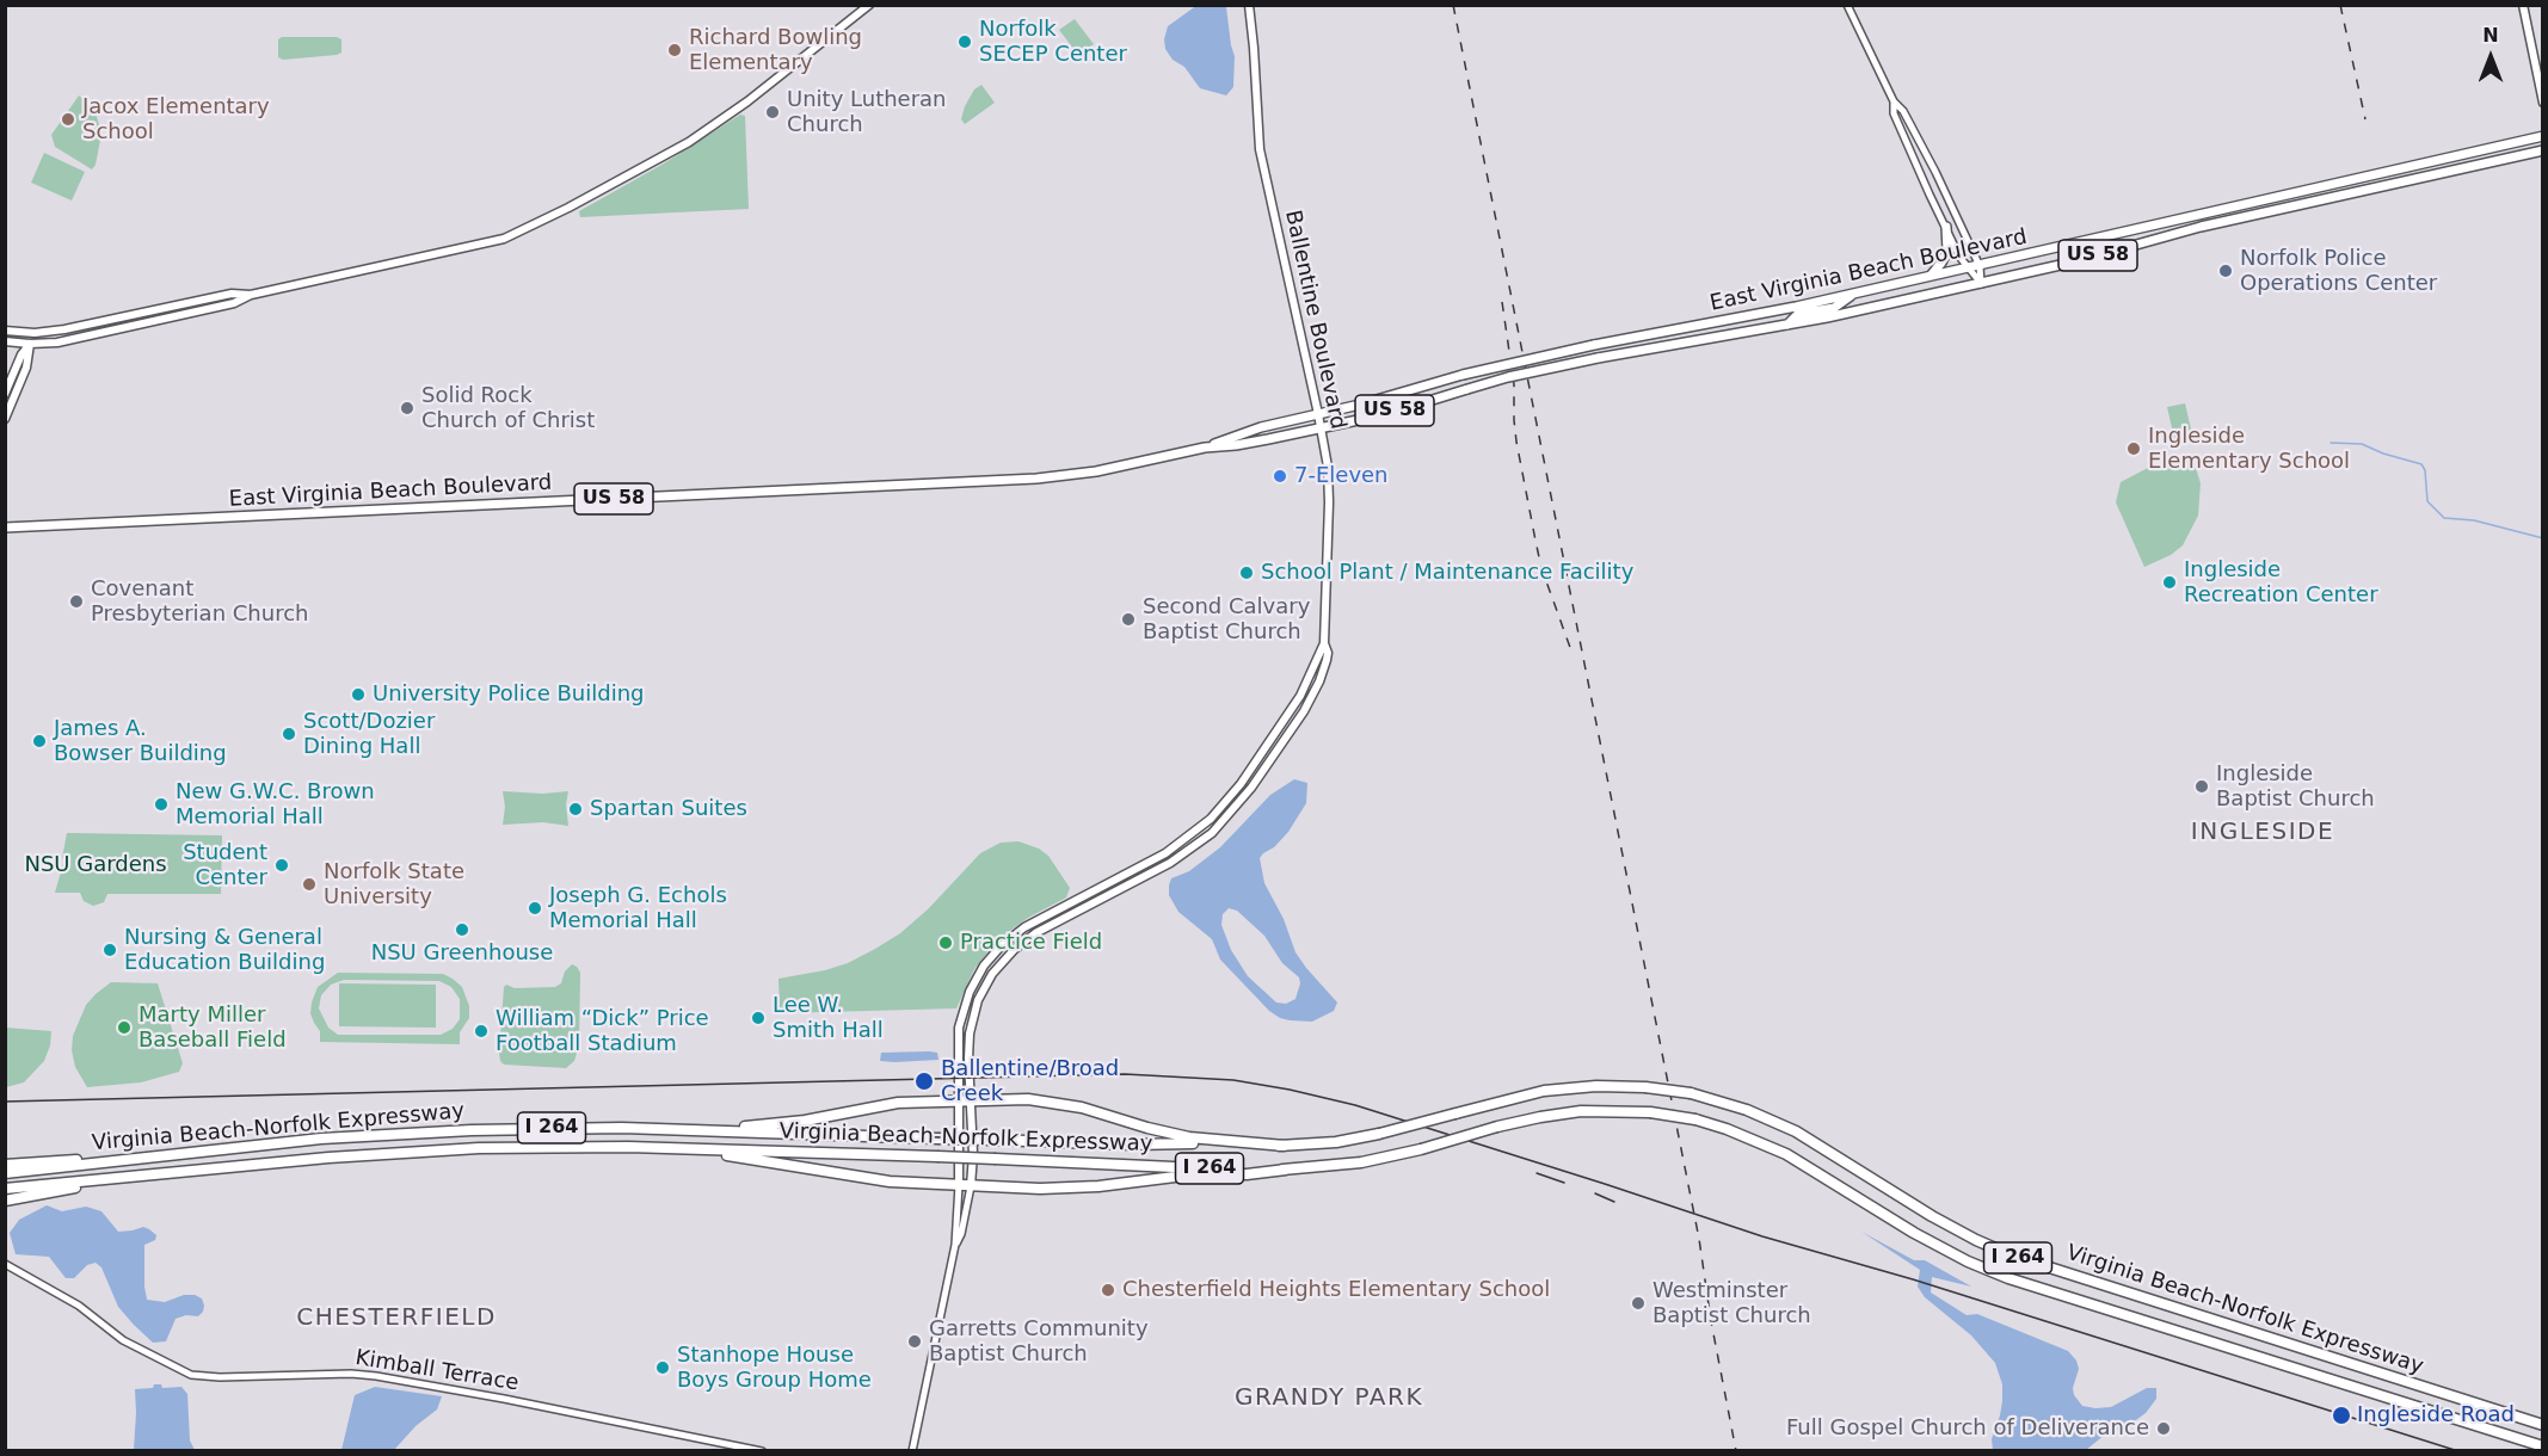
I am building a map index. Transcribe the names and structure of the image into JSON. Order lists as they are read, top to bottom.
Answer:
{
  "streets": {
    "highway": ["Virginia Beach-Norfolk Expressway", "I 264"],
    "main road": ["US 58", "East Virginia Beach Boulevard", "Ballentine Boulevard"],
    "street": ["Kimball Terrace"]
  },
  "crossings": [
    ["East Virginia Beach Boulevard", "Ballentine Boulevard"]
  ],
  "districts": ["INGLESIDE", "CHESTERFIELD", "GRANDY PARK"],
  "parks": ["NSU Gardens"],
  "places": [
    "Norfolk SECEP Center",
    "Richard Bowling Elementary",
    "Unity Lutheran Church",
    "Jacox Elementary School",
    "Norfolk Police Operations Center",
    "Solid Rock Church of Christ",
    "Ingleside Elementary School",
    "7-Eleven",
    "School Plant / Maintenance Facility",
    "Ingleside Recreation Center",
    "Covenant Presbyterian Church",
    "Second Calvary Baptist Church",
    "University Police Building",
    "Scott/Dozier Dining Hall",
    "James A. Bowser Building",
    "Ingleside Baptist Church",
    "New G.W.C. Brown Memorial Hall",
    "Spartan Suites",
    "Student Center",
    "Norfolk State University",
    "Joseph G. Echols Memorial Hall",
    "NSU Greenhouse",
    "Practice Field",
    "Nursing & General Education Building",
    "Lee W. Smith Hall",
    "Marty Miller Baseball Field",
    "William “Dick” Price Football Stadium",
    "Ballentine/Broad Creek",
    "Chesterfield Heights Elementary School",
    "Westminster Baptist Church",
    "Garretts Community Baptist Church",
    "Stanhope House Boys Group Home",
    "Ingleside Road",
    "Full Gospel Church of Deliverance"
  ],
  "north": "top"
}
